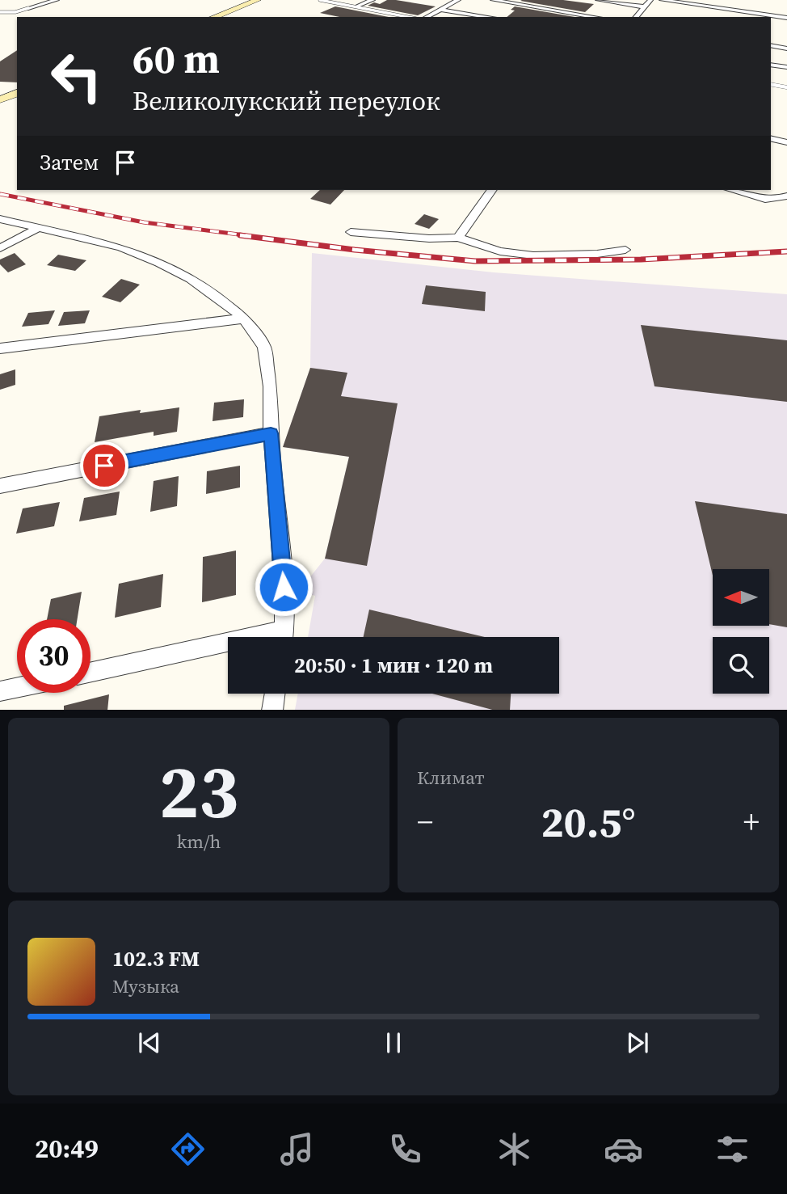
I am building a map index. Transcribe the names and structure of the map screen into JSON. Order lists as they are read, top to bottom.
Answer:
{
  "north": "left",
  "page": {
    "turn": ["60 m", "Великолукский переулок"],
    "then": "Затем",
    "limit": "30",
    "trip": "20:50 · 1 мин · 120 m",
    "tile": [
      ["23", "km/h"],
      "Климат"
    ],
    "heat": ["−", "20.5°", "+"],
    "song": ["102.3 FM", "Музыка"],
    "tabs": "20:49"
  }
}
